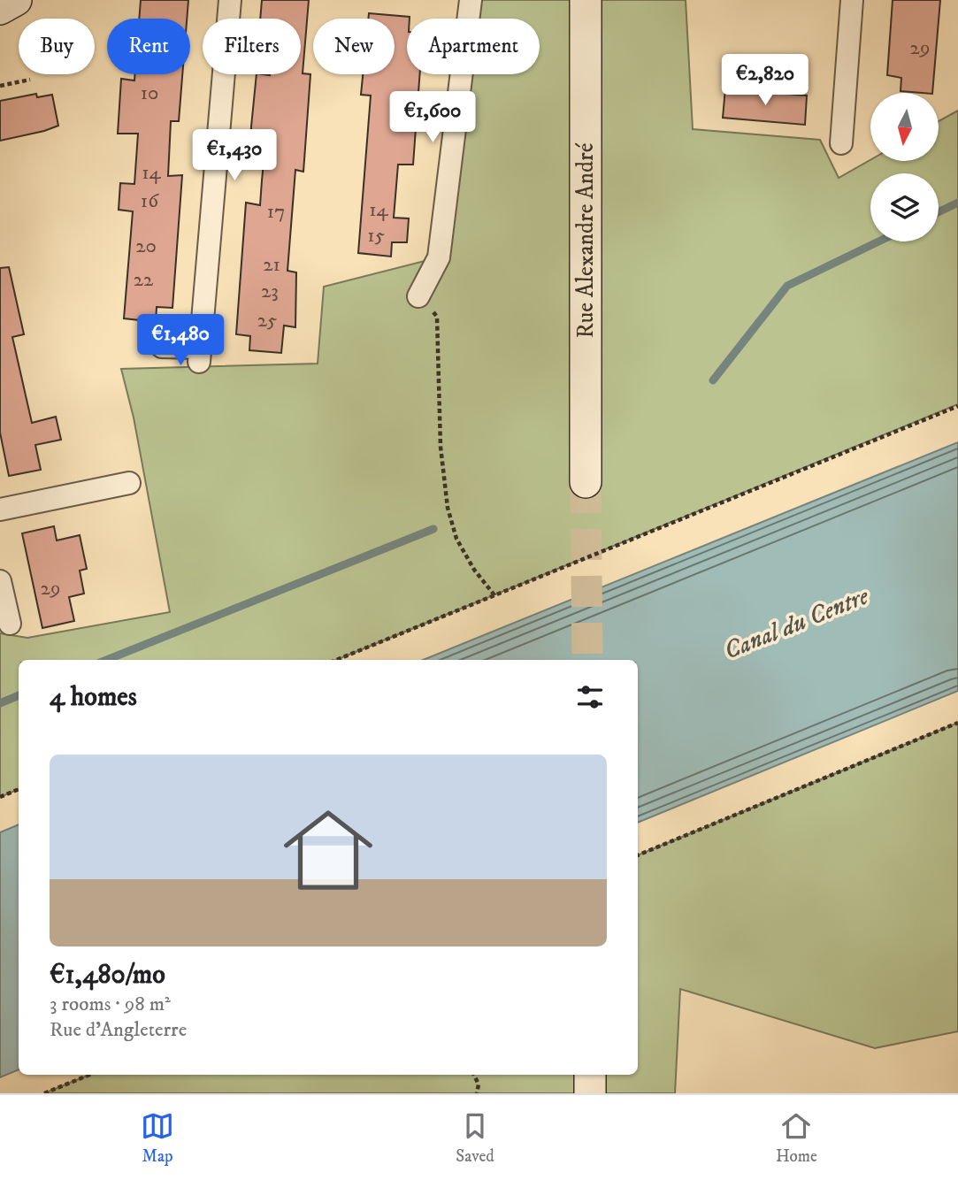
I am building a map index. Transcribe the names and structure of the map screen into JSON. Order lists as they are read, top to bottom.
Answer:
{
  "streets": {
    "street": ["Rue Alexandre André"]
  },
  "water": ["Canal du Centre"],
  "house_numbers": [
    "29",
    "10",
    "14",
    "16",
    "14",
    "17",
    "15",
    "20",
    "21",
    "22",
    "23",
    "25",
    "29"
  ],
  "north": "bottom",
  "page": {
    "chip": [
      "Buy",
      "Rent",
      "Filters",
      "New",
      "Apartment"
    ],
    "price": [
      "€2,820",
      "€1,600",
      "€1,430",
      "€1,480"
    ],
    "heading": "4 homes",
    "list": [
      {
        "name": "€1,480/mo",
        "note": "3 rooms · 98 m² · Rue d'Angleterre"
      }
    ],
    "tabs": ["Map", "Saved", "Home"]
  }
}
